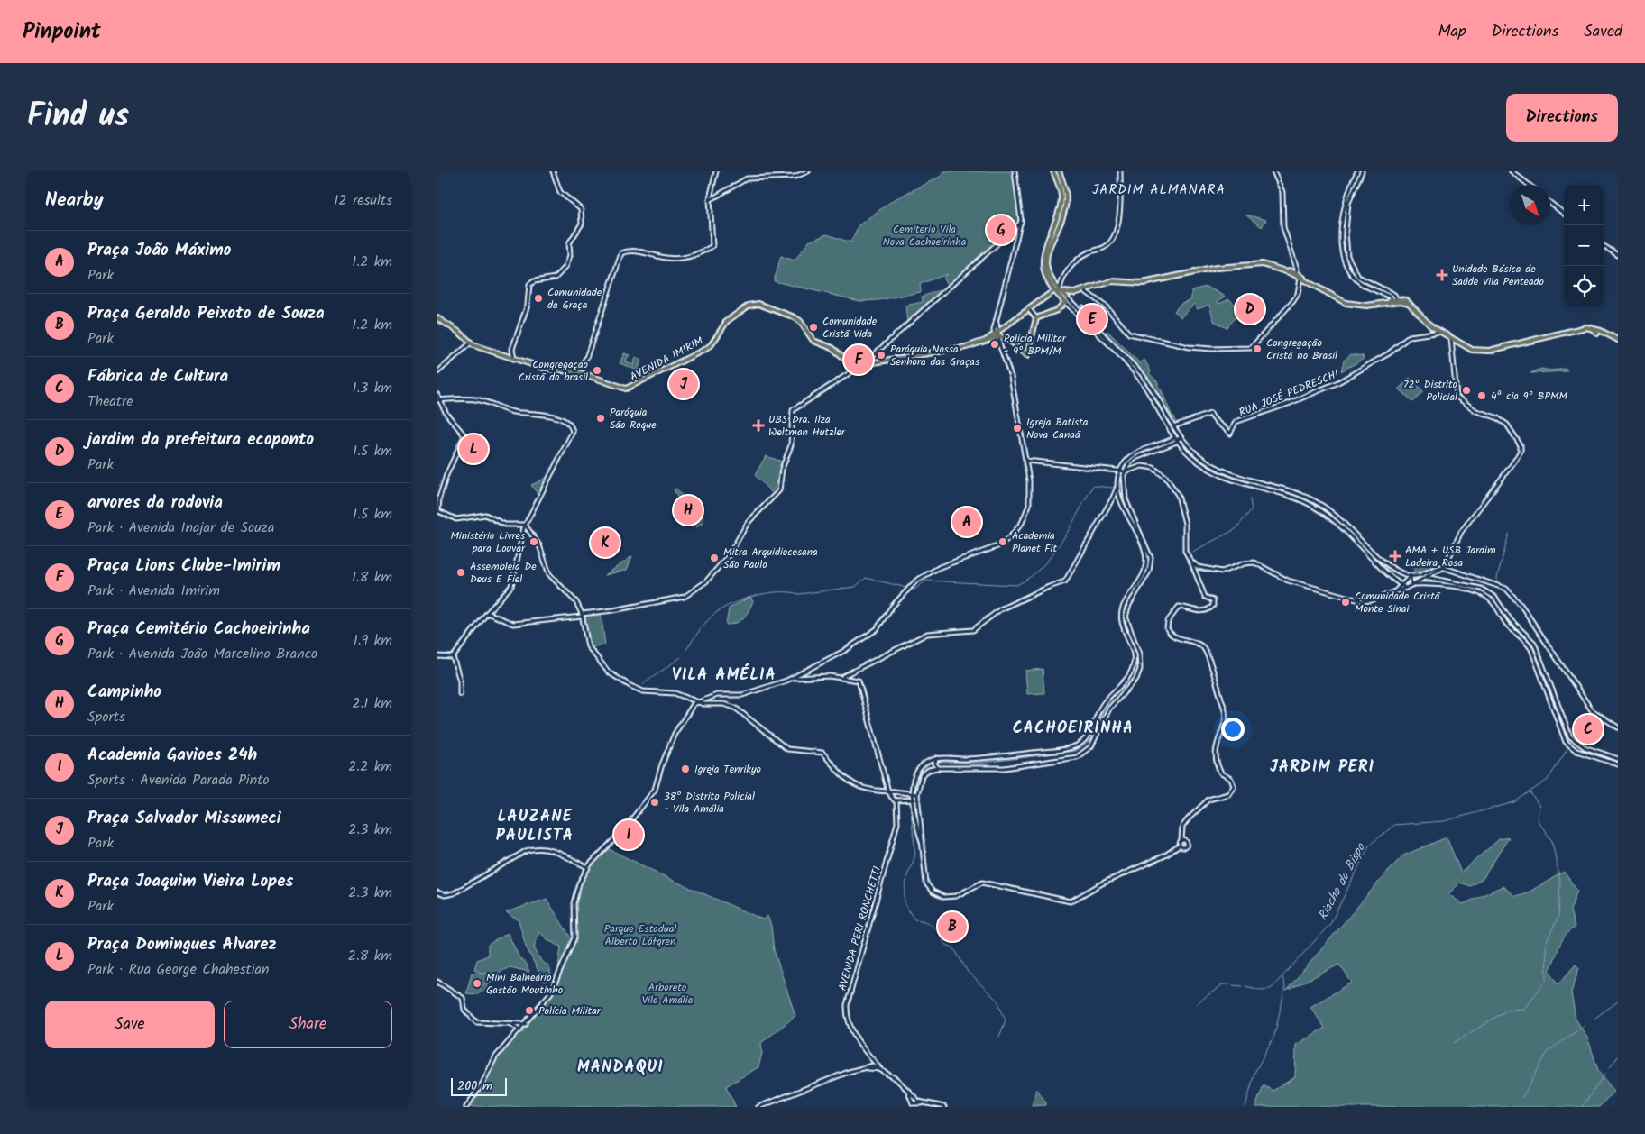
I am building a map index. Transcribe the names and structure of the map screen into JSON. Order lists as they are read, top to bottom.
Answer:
{
  "streets": {
    "main road": ["AVENIDA IMIRIM"],
    "street": ["RUA JOSÉ PEDRESCHI", "AVENIDA PERI RONCHETTI"]
  },
  "districts": [
    "JARDIM ALMANARA",
    "VILA AMÉLIA",
    "CACHOEIRINHA",
    "JARDIM PERI",
    "LAUZANE PAULISTA",
    "MANDAQUI"
  ],
  "water": ["Riacho do Bispo"],
  "parks": ["Cemiterio Vila Nova Cachoeirinha", "Parque Estadual Alberto Löfgren", "Arboreto Vila Amália"],
  "places": {
    "health": ["Unidade Básica de Saúde Vila Penteado", "UBS Dra. Ilza Weltman Hutzler", "AMA + USB Jardim Ladeira Rosa"],
    "other": [
      "Comunidade da Graça",
      "Comunidade Cristã Vida",
      "Policia Militar - 9º BPM/M",
      "Congregação Cristã no Brasil",
      "Paróquia Nossa Senhora das Graças",
      "Congregaçao Cristã do brasil",
      "72º Distrito Policial",
      "4ª cia 9º BPMM",
      "Paróquia São Roque",
      "Igreja Batista Nova Canaã",
      "Ministério Livres para Louvar",
      "Academia Planet Fit",
      "Mitra Arquidiocesana São Paulo",
      "Assembleia De Deus E Fiel",
      "Comunidade Cristã Monte Sinai",
      "Igreja Tenrikyo",
      "38º Distrito Policial - Vila Amália",
      "Mini Balneário Gastão Moutinho",
      "Polícia Militar"
    ]
  },
  "scale_bar": "200 m",
  "north": "bottom right",
  "page": {
    "header": "Pinpoint",
    "nav": ["Map", "Directions", "Saved"],
    "title": "Find us",
    "buttons": [
      "Directions",
      ["Save", "Share"]
    ],
    "heading": ["Nearby", "12 results"],
    "map_buttons": ["+", "−"],
    "pins": [
      "G",
      "D",
      "E",
      "F",
      "J",
      "L",
      "H",
      "A",
      "K",
      "C",
      "I",
      "B"
    ],
    "list": [
      {
        "mark": "A",
        "name": "Praça João Máximo",
        "note": "Park",
        "value": "1.2 km"
      },
      {
        "mark": "B",
        "name": "Praça Geraldo Peixoto de Souza",
        "note": "Park",
        "value": "1.2 km"
      },
      {
        "mark": "C",
        "name": "Fábrica de Cultura",
        "note": "Theatre",
        "value": "1.3 km"
      },
      {
        "mark": "D",
        "name": "jardim da prefeitura ecoponto",
        "note": "Park",
        "value": "1.5 km"
      },
      {
        "mark": "E",
        "name": "arvores da rodovia",
        "note": "Park · Avenida Inajar de Souza",
        "value": "1.5 km"
      },
      {
        "mark": "F",
        "name": "Praça Lions Clube-Imirim",
        "note": "Park · Avenida Imirim",
        "value": "1.8 km"
      },
      {
        "mark": "G",
        "name": "Praça Cemitério Cachoeirinha",
        "note": "Park · Avenida João Marcelino Branco",
        "value": "1.9 km"
      },
      {
        "mark": "H",
        "name": "Campinho",
        "note": "Sports",
        "value": "2.1 km"
      },
      {
        "mark": "I",
        "name": "Academia Gavioes 24h",
        "note": "Sports · Avenida Parada Pinto",
        "value": "2.2 km"
      },
      {
        "mark": "J",
        "name": "Praça Salvador Missumeci",
        "note": "Park",
        "value": "2.3 km"
      },
      {
        "mark": "K",
        "name": "Praça Joaquim Vieira Lopes",
        "note": "Park",
        "value": "2.3 km"
      },
      {
        "mark": "L",
        "name": "Praça Domingues Alvarez",
        "note": "Park · Rua George Chahestian",
        "value": "2.8 km"
      }
    ],
    "scale": "200 m"
  }
}
